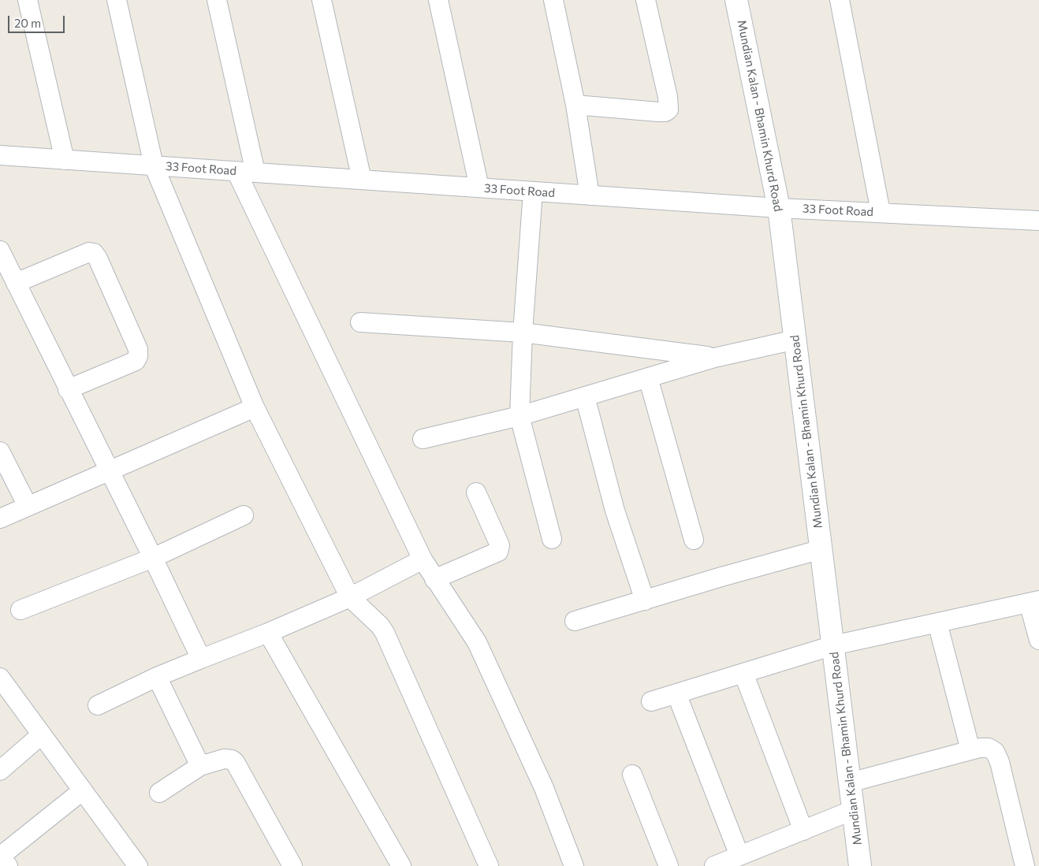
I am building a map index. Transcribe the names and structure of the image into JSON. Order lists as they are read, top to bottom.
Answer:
{
  "streets": {
    "street": ["Mundian Kalan - Bhamin Khurd Road", "33 Foot Road"]
  },
  "crossings": [
    ["Mundian Kalan - Bhamin Khurd Road", "33 Foot Road"]
  ],
  "scale_bar": "20 m"
}
